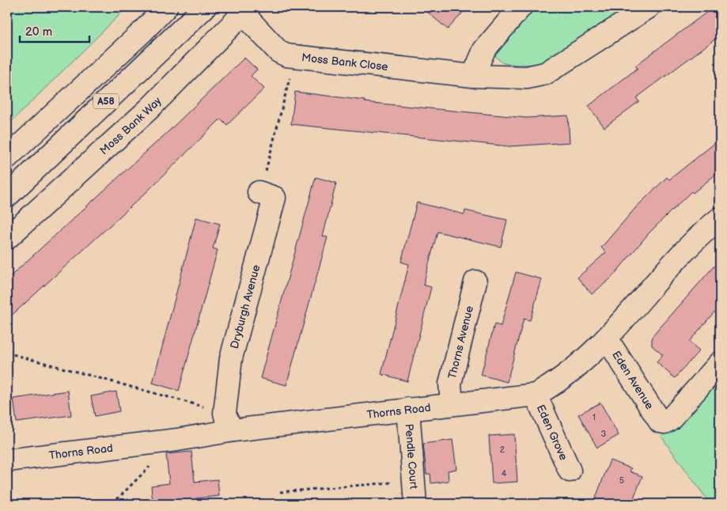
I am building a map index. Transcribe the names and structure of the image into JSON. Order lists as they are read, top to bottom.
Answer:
{
  "streets": {
    "main road": [
      "Moss Bank Close",
      "A58",
      "Moss Bank Way",
      "Dryburgh Avenue",
      "Thorns Avenue",
      "Eden Avenue",
      "Thorns Road",
      "Eden Grove",
      "Pendle Court"
    ]
  },
  "crossings": [
    ["Moss Bank Close", "Moss Bank Way"],
    ["Dryburgh Avenue", "Thorns Road"],
    ["Thorns Avenue", "Thorns Road"],
    ["Eden Avenue", "Thorns Road"],
    ["Thorns Road", "Eden Grove"],
    ["Thorns Road", "Pendle Court"]
  ],
  "house_numbers": [
    "1",
    "3",
    "2",
    "4",
    "5"
  ],
  "scale_bar": "20 m"
}
